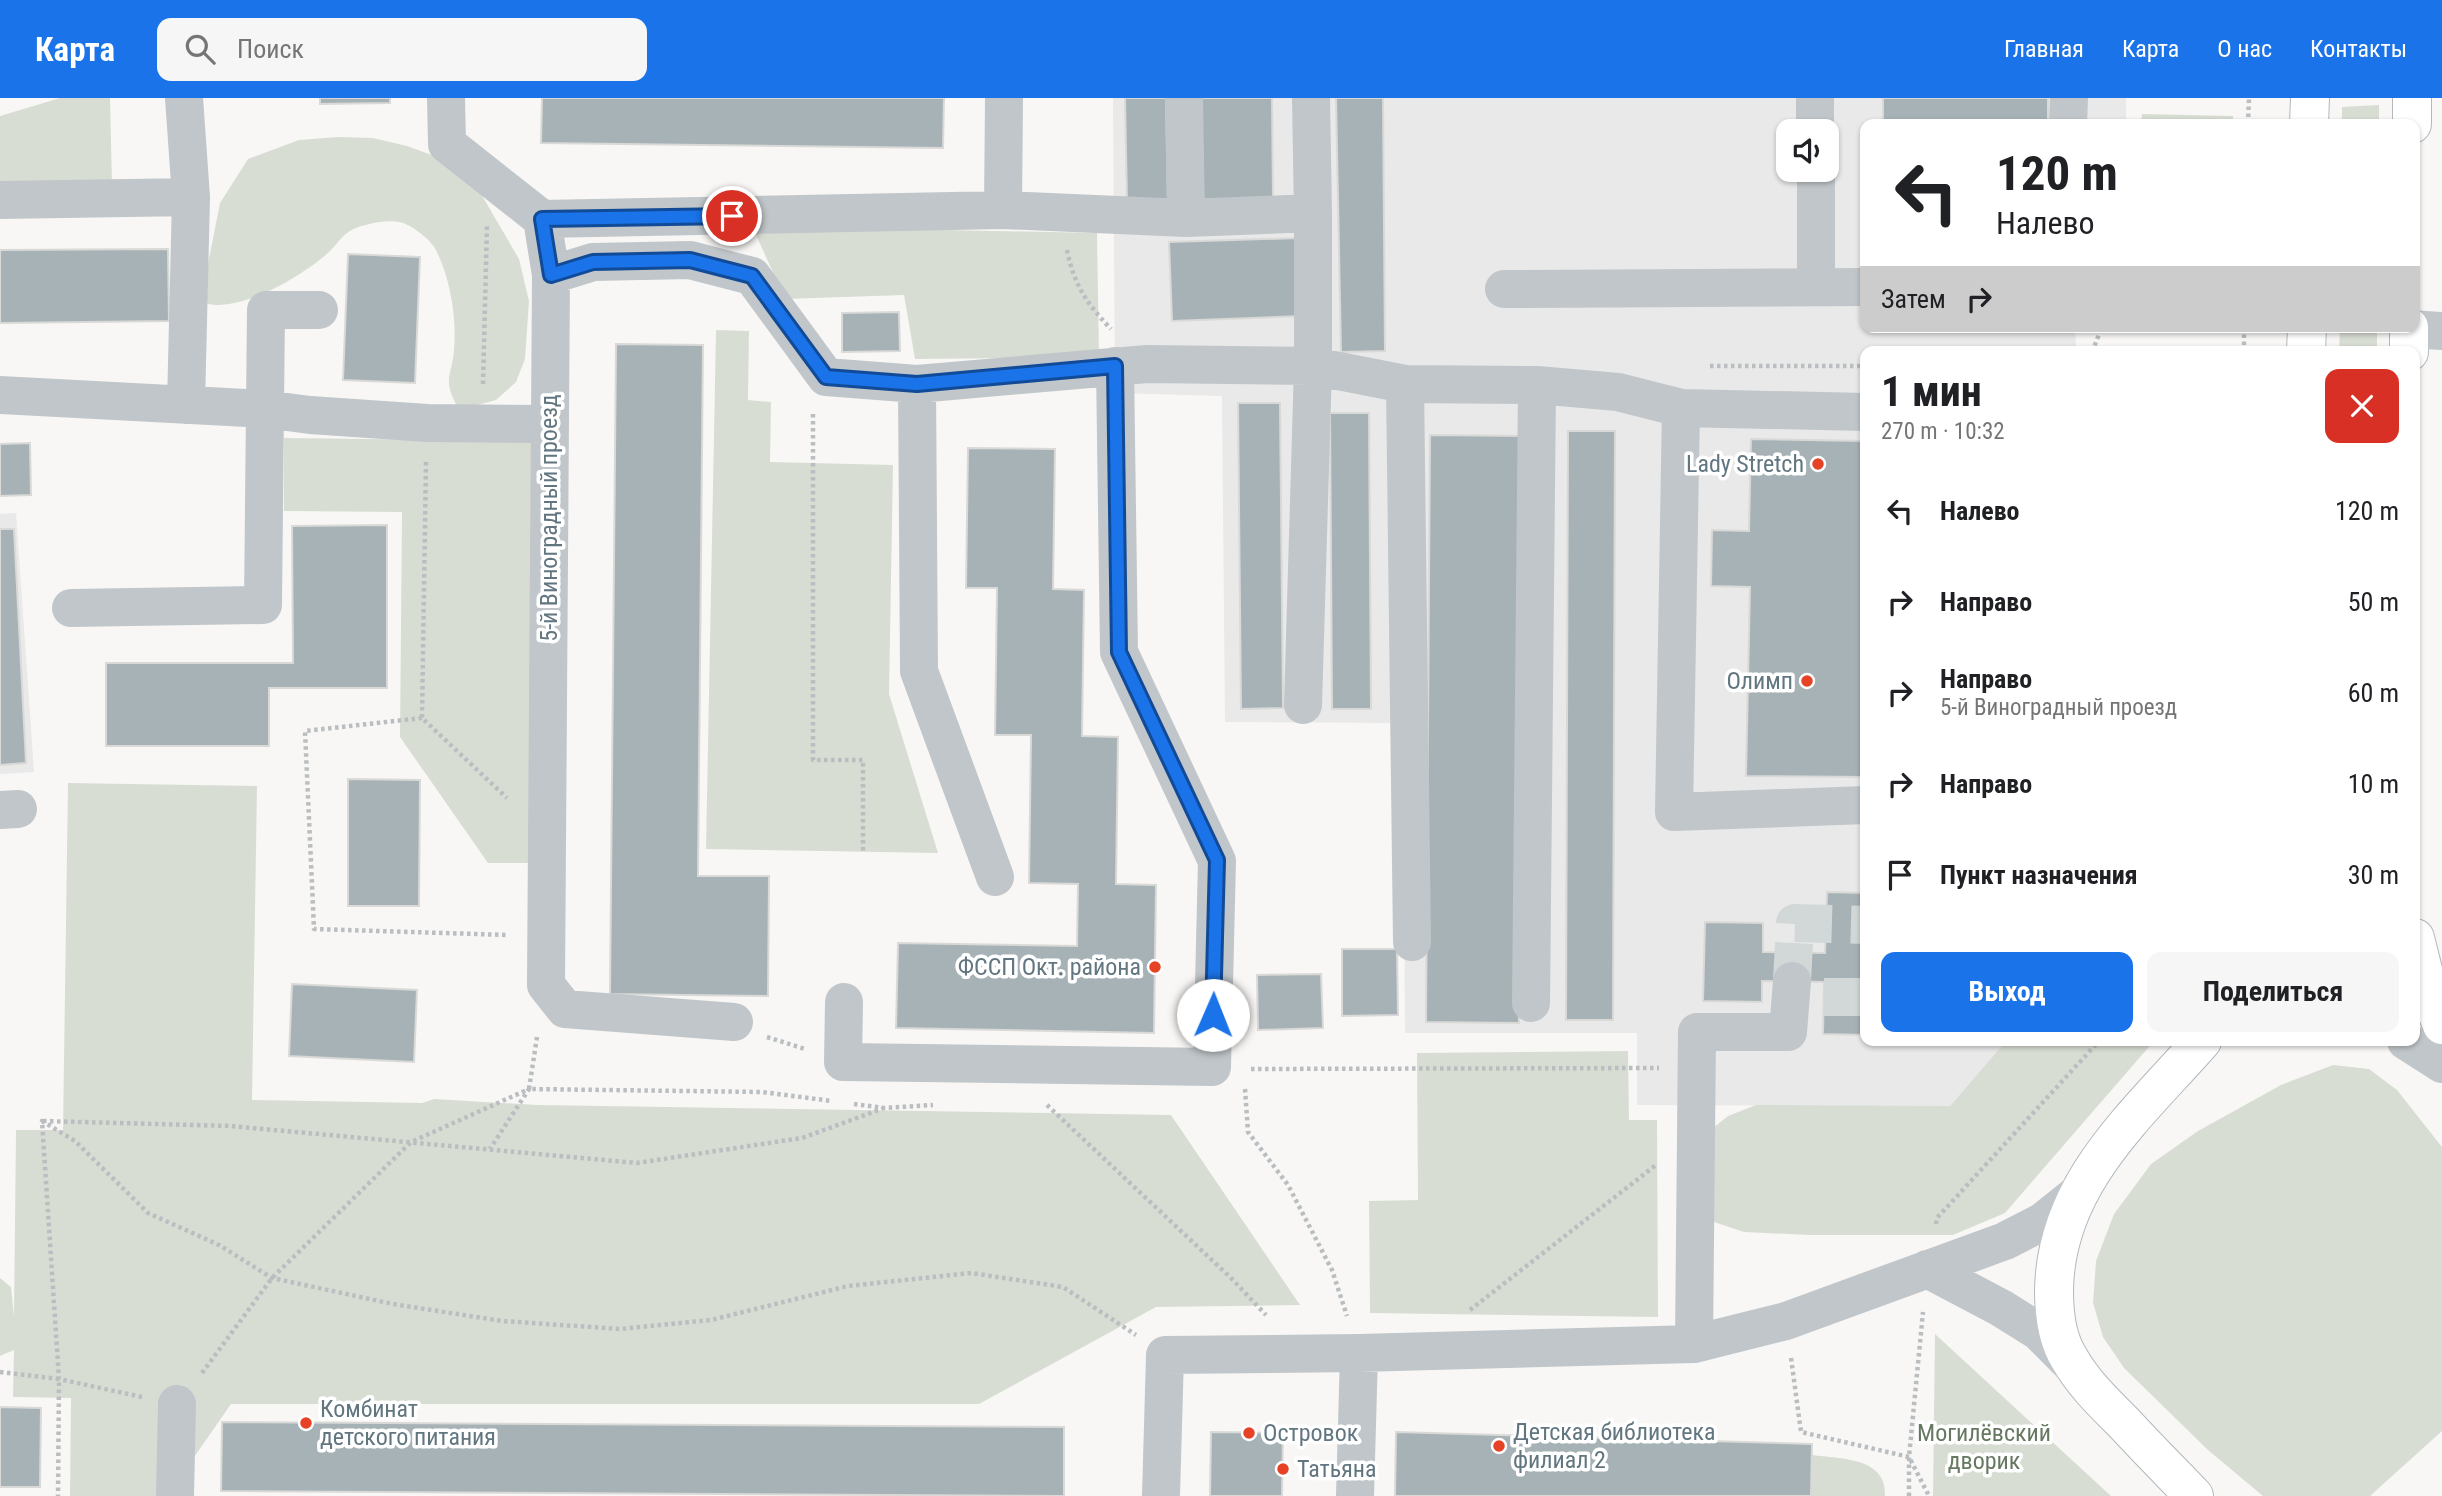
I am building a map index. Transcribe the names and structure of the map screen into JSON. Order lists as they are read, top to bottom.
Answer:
{
  "streets": {
    "street": ["5-й Виноградный проезд"]
  },
  "parks": ["Могилёвский дворик"],
  "places": [
    "Lady Stretch",
    "Олимп",
    "ФССП Окт. района",
    "Комбинат детского питания",
    "Островок",
    "Детская библиотека филиал 2",
    "Татьяна"
  ],
  "page": {
    "header": "Карта",
    "search": "Поиск",
    "nav": [
      "Главная",
      "Карта",
      "О нас",
      "Контакты"
    ],
    "turn": ["120 m", "Налево"],
    "then": "Затем",
    "heading": ["1 мин", "270 m · 10:32"],
    "list": [
      {
        "name": "Налево",
        "value": "120 m"
      },
      {
        "name": "Направо",
        "value": "50 m"
      },
      {
        "name": "Направо",
        "note": "5-й Виноградный проезд",
        "value": "60 m"
      },
      {
        "name": "Направо",
        "value": "10 m"
      },
      {
        "name": "Пункт назначения",
        "value": "30 m"
      }
    ],
    "buttons": ["Выход", "Поделиться"]
  }
}
